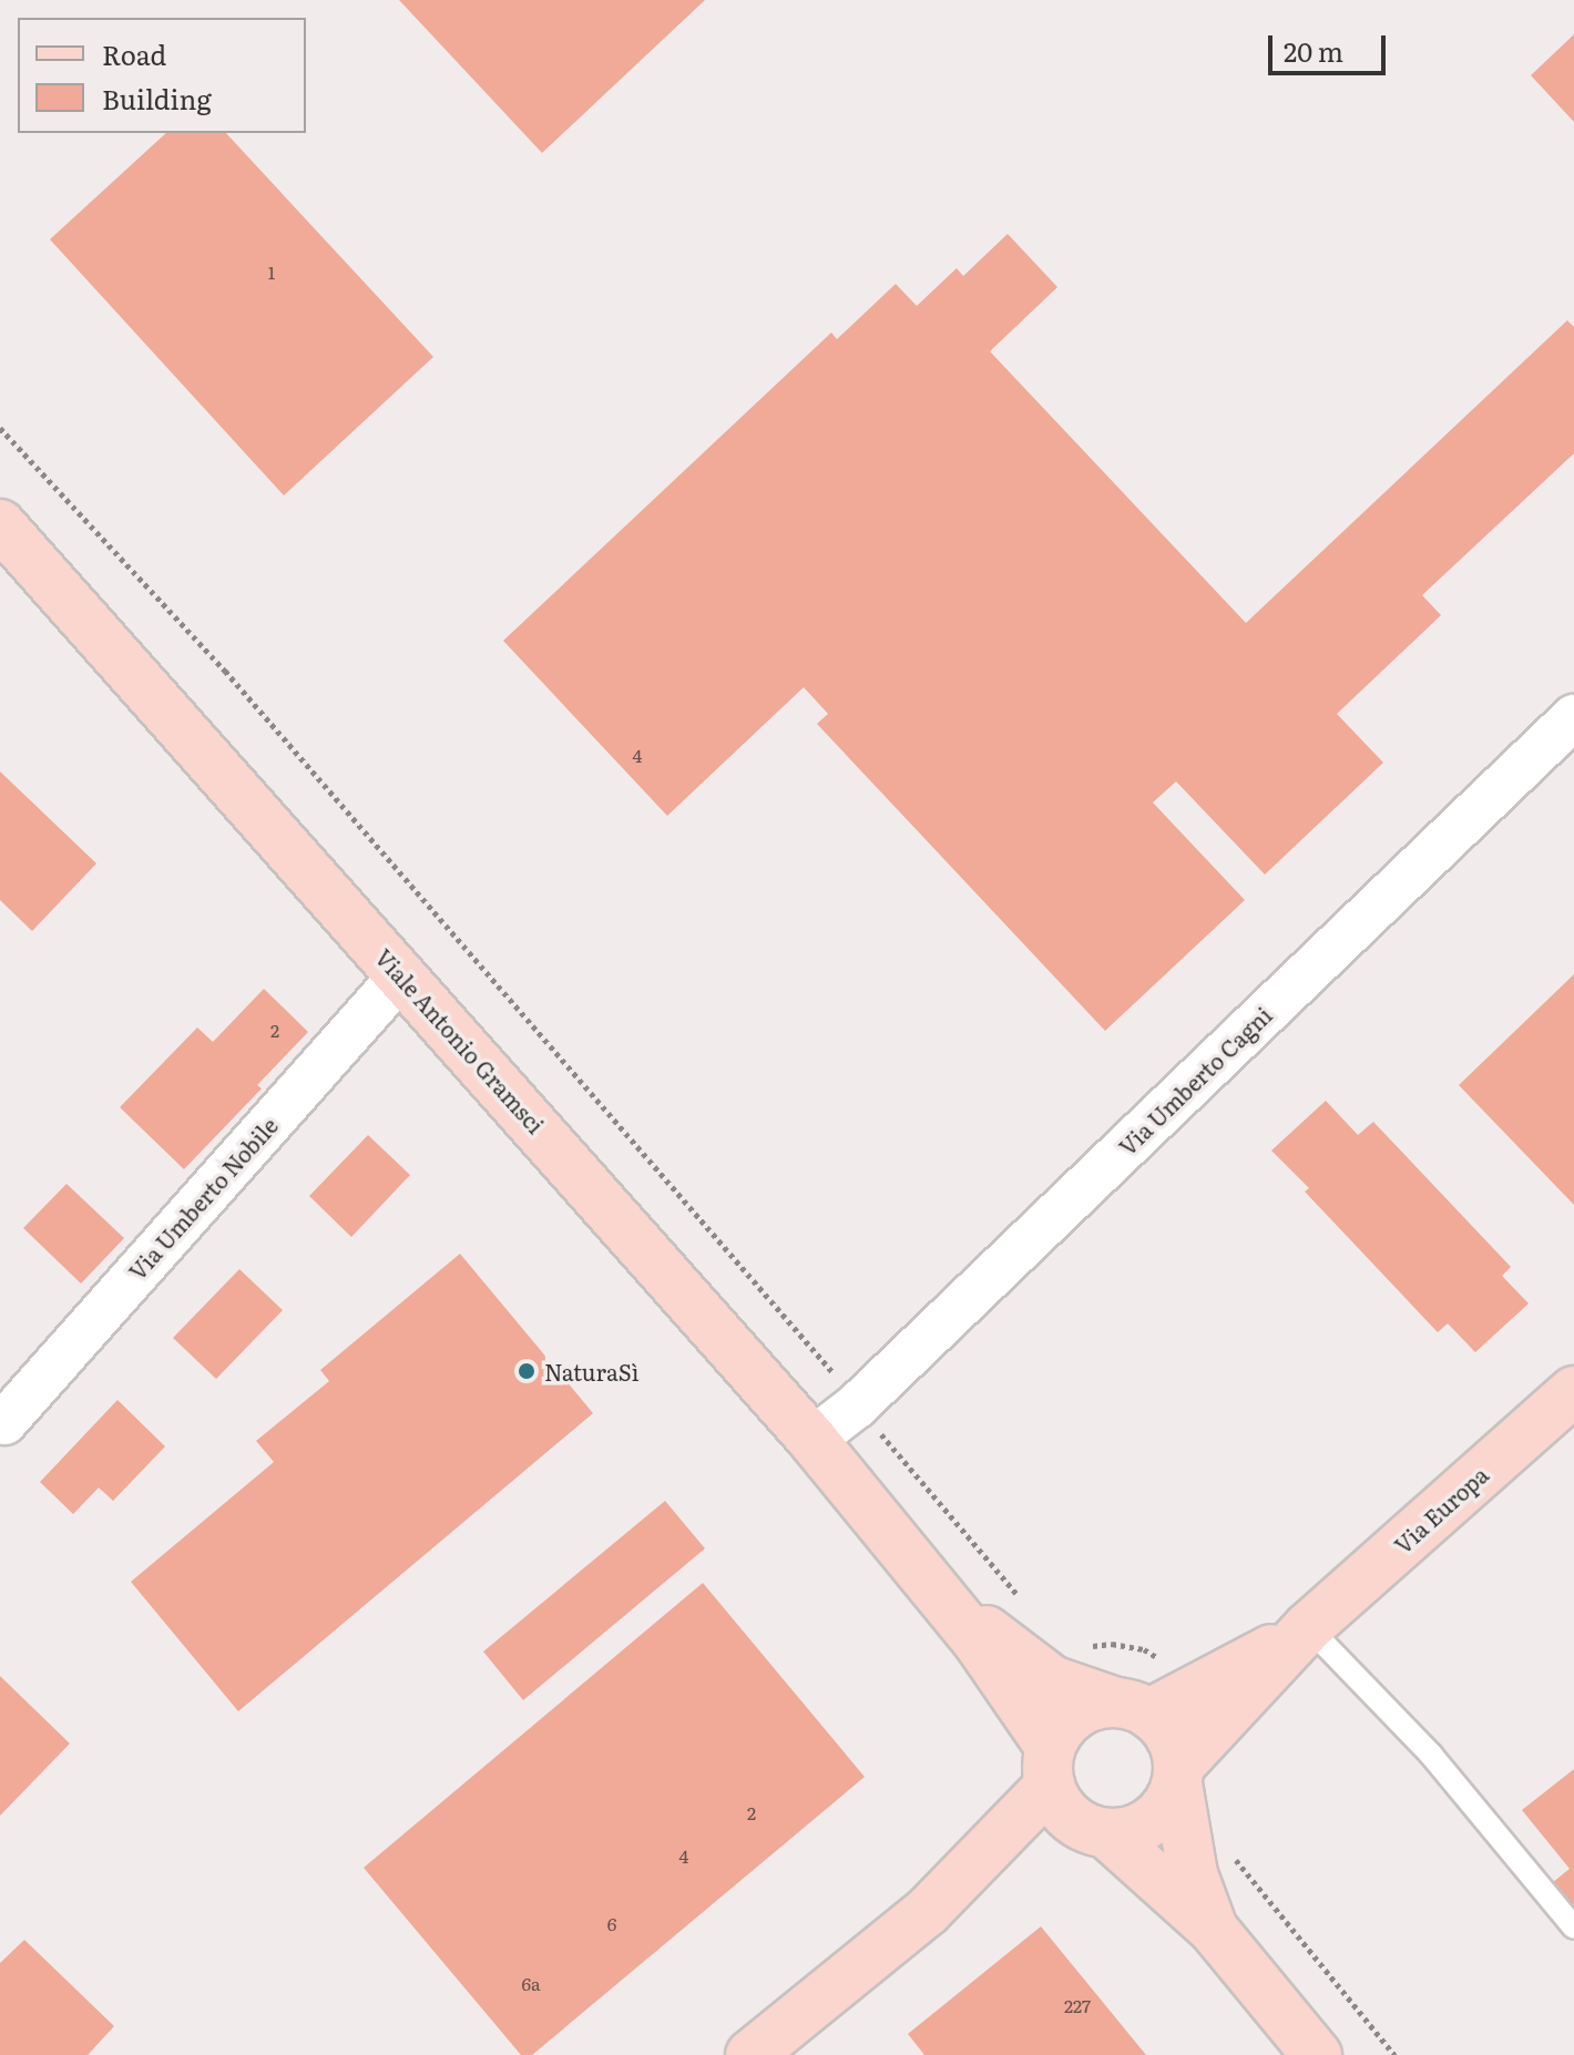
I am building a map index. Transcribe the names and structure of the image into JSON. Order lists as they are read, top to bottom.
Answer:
{
  "streets": {
    "street": [
      "Viale Antonio Gramsci",
      "Via Umberto Cagni",
      "Via Umberto Nobile",
      "Via Europa"
    ]
  },
  "crossings": [
    ["Viale Antonio Gramsci", "Via Umberto Cagni"],
    ["Viale Antonio Gramsci", "Via Umberto Nobile"],
    ["Viale Antonio Gramsci", "Via Europa"]
  ],
  "places": ["NaturaSì"],
  "house_numbers": [
    "1",
    "4",
    "2",
    "2",
    "4",
    "6",
    "6a",
    "227"
  ],
  "legend": ["Road", "Building"],
  "scale_bar": "20 m"
}
